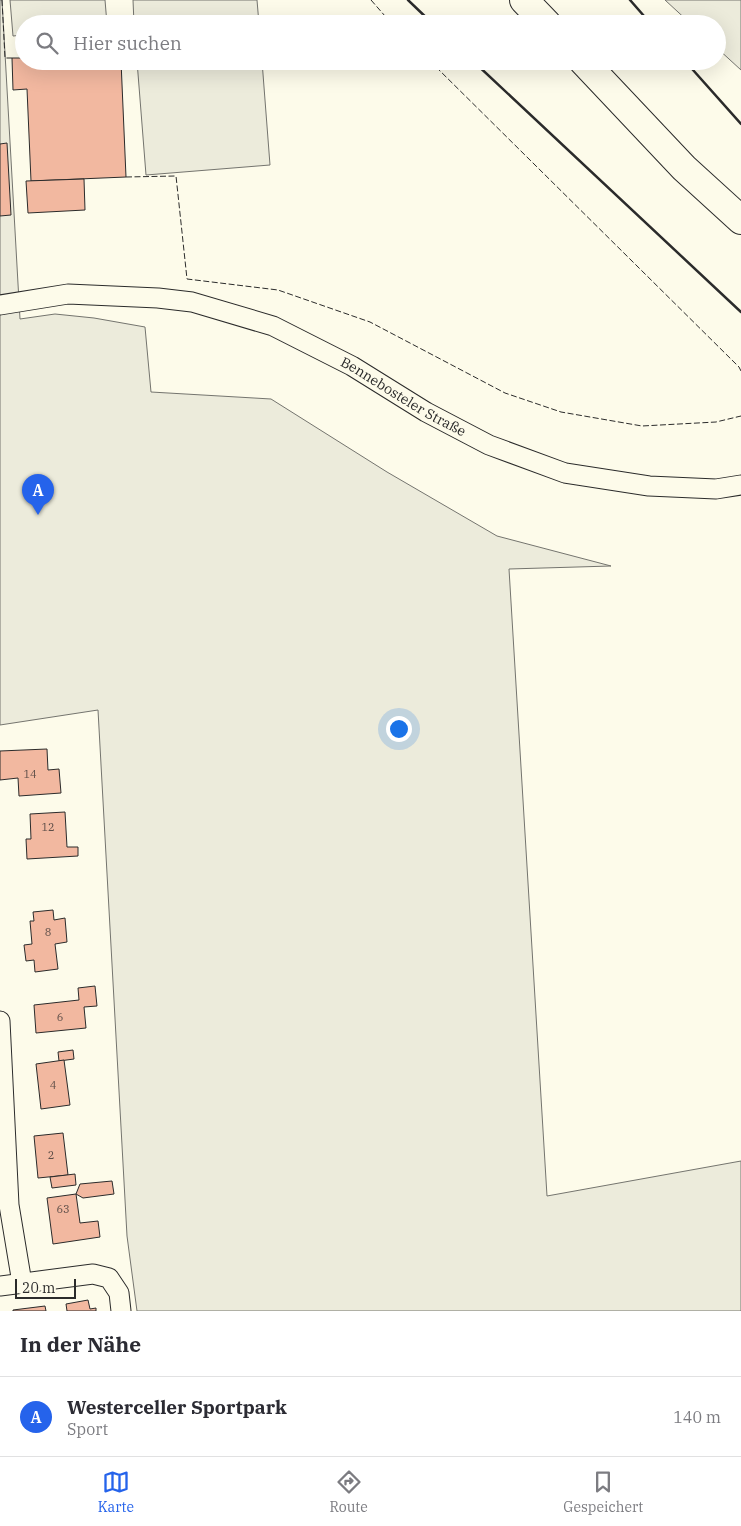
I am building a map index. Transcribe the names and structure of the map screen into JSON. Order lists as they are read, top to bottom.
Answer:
{
  "streets": {
    "street": ["Bennebosteler Straße"]
  },
  "house_numbers": [
    "14",
    "12",
    "8",
    "6",
    "4",
    "2",
    "63"
  ],
  "scale_bar": "20 m",
  "page": {
    "search": "Hier suchen",
    "pins": "A",
    "scale": "20 m",
    "heading": "In der Nähe",
    "list": [
      {
        "mark": "A",
        "name": "Westerceller Sportpark",
        "note": "Sport",
        "value": "140 m"
      }
    ],
    "nav": ["Karte", "Route", "Gespeichert"]
  }
}
